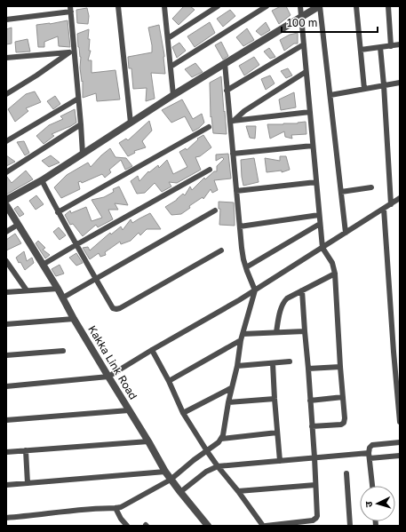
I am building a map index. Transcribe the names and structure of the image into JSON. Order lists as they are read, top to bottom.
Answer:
{
  "streets": {
    "street": ["Kakka Link Road"]
  },
  "scale_bar": "100 m",
  "north": "left"
}
